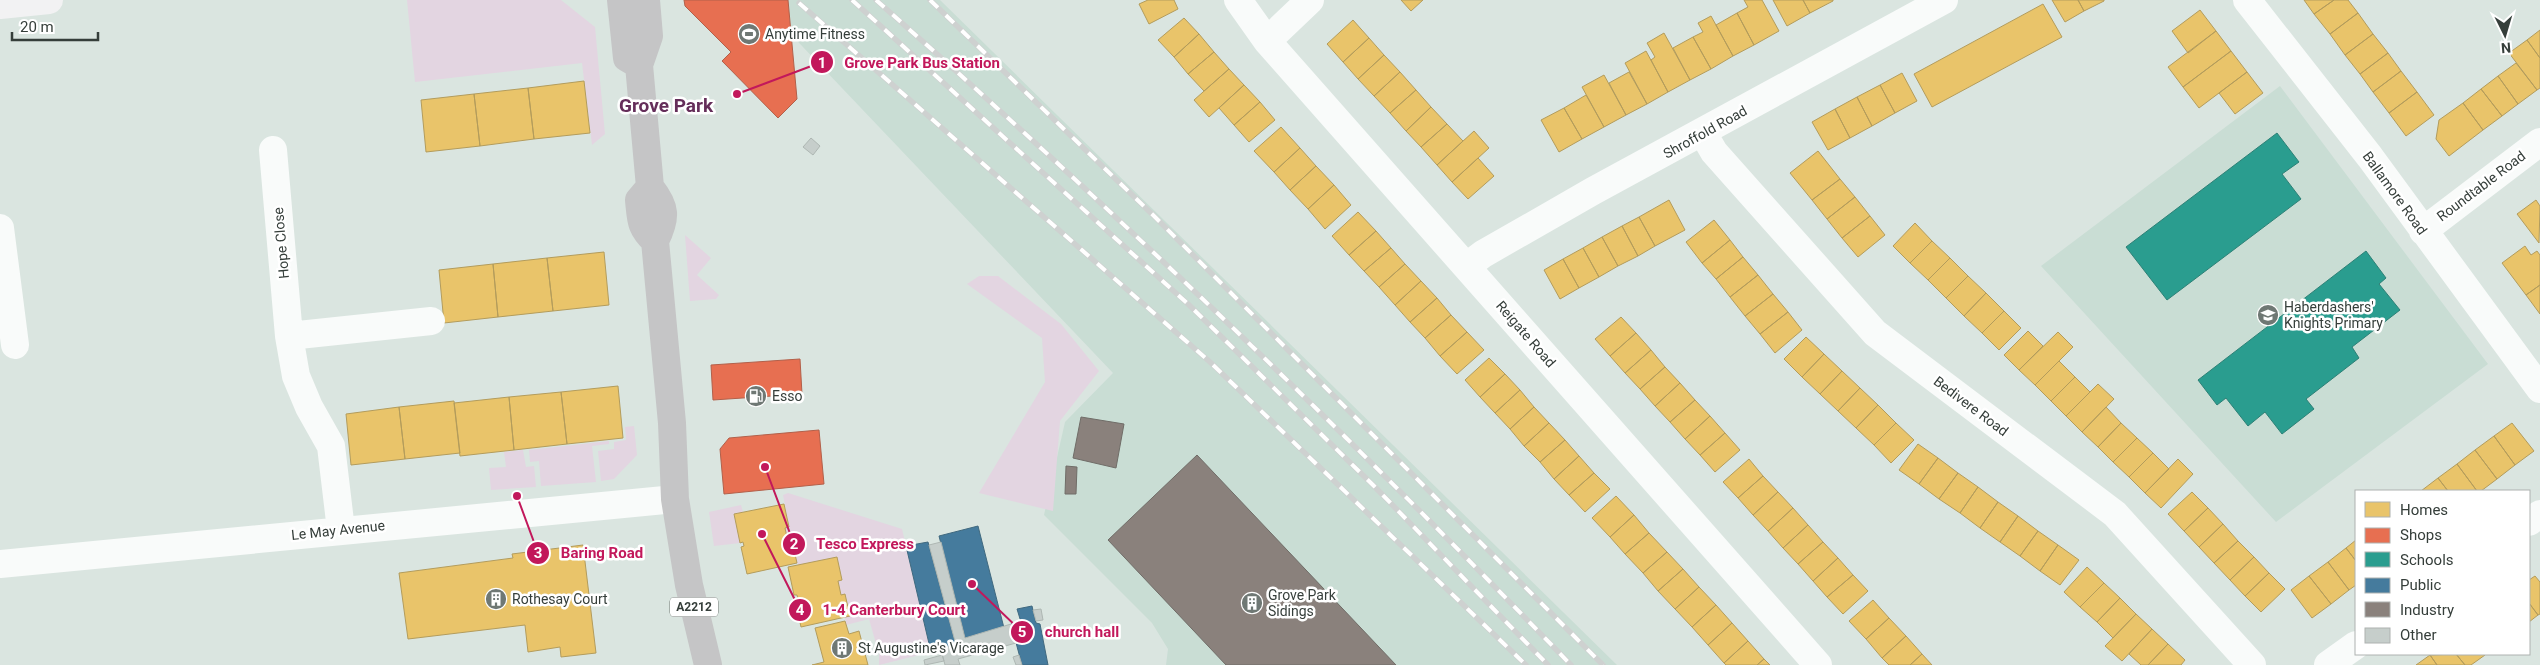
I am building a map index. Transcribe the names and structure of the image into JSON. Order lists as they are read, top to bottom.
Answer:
{
  "streets": {
    "main road": ["A2212"],
    "street": [
      "Shroffold Road",
      "Roundtable Road",
      "Ballamore Road",
      "Hope Close",
      "Reigate Road",
      "Bedivere Road",
      "Le May Avenue"
    ]
  },
  "crossings": [
    ["Shroffold Road", "Reigate Road"],
    ["Shroffold Road", "Bedivere Road"],
    ["Roundtable Road", "Ballamore Road"],
    ["Hope Close", "Le May Avenue"],
    ["Le May Avenue", "A2212"]
  ],
  "districts": ["Grove Park"],
  "places": {
    "sports": ["Anytime Fitness"],
    "other": [
      "Grove Park Bus Station",
      "Tesco Express",
      "Baring Road",
      "1-4 Canterbury Court",
      "church hall"
    ],
    "school or university": ["Haberdashers' Knights Primary"],
    "fuel station": ["Esso"],
    "building": ["Rothesay Court", "Grove Park Sidings", "St Augustine's Vicarage"]
  },
  "legend": [
    "Homes",
    "Shops",
    "Schools",
    "Public",
    "Industry",
    "Other"
  ],
  "scale_bar": "20 m",
  "north": "bottom"
}
